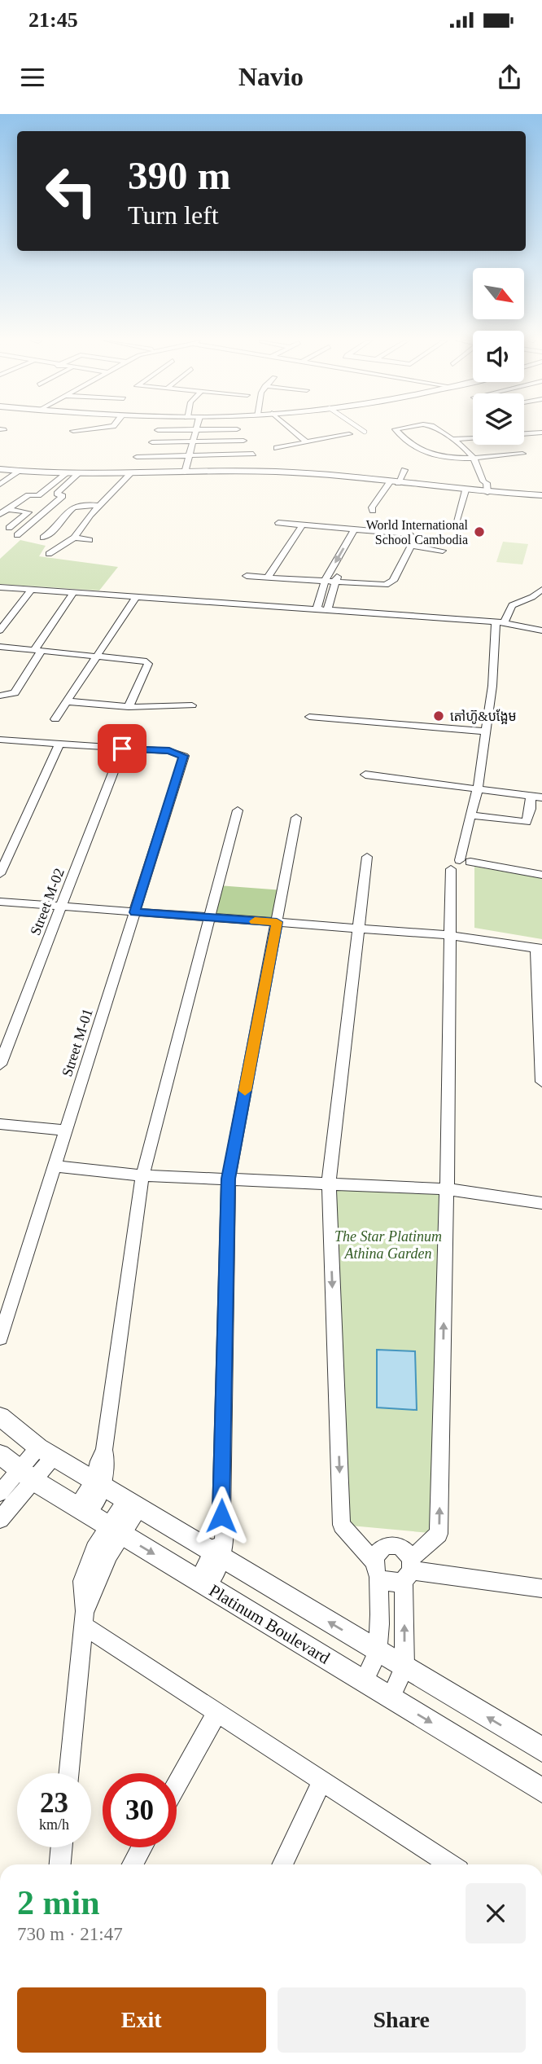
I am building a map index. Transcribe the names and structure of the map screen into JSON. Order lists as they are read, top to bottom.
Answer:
{
  "streets": {
    "street": ["Street M-02", "Street M-01", "Platinum Boulevard"]
  },
  "crossings": [
    ["Street M-02", "Street M-01"]
  ],
  "parks": ["The Star Platinum Athina Garden"],
  "places": ["World International School Cambodia", "តៅហ៊ូ&បង្អែម"],
  "north": "bottom right",
  "page": {
    "status": "21:45",
    "header": "Navio",
    "turn": ["390 m", "Turn left"],
    "speed": "23 km/h",
    "limit": "30",
    "heading": ["2 min", "730 m · 21:47"],
    "buttons": ["Exit", "Share"]
  }
}
